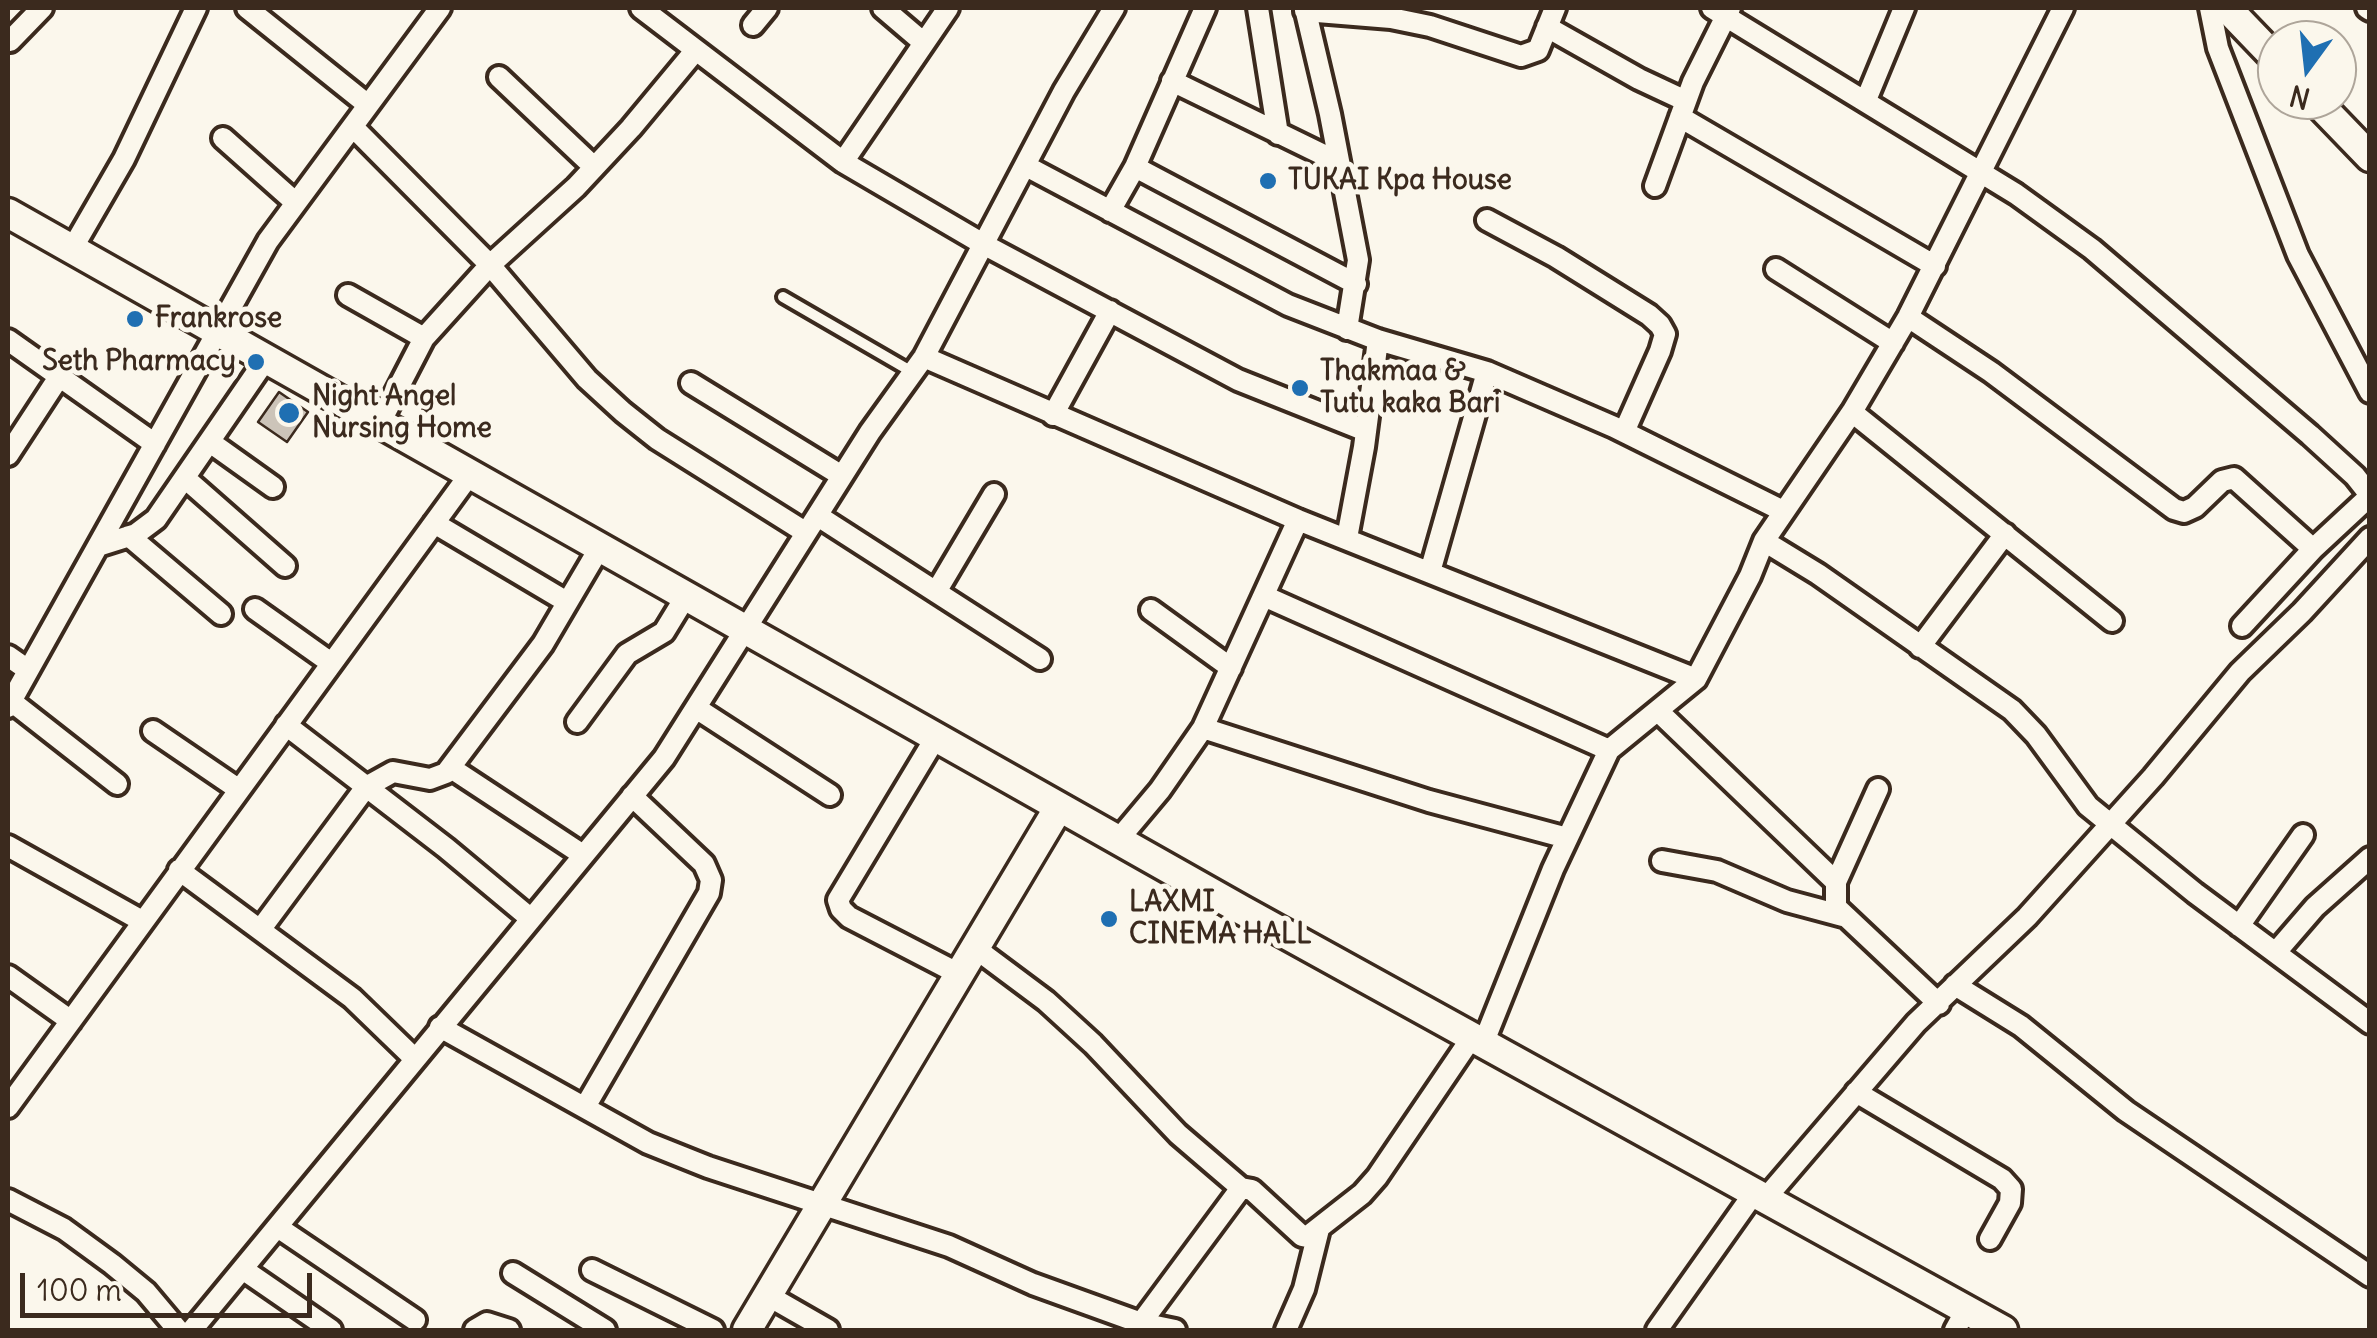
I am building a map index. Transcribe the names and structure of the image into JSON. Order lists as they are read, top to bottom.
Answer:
{
  "places": [
    "TUKAI Kpa House",
    "Frankrose",
    "Seth Pharmacy",
    "Thakmaa & Tutu kaka Bari",
    "Night Angel Nursing Home",
    "LAXMI CINEMA HALL"
  ],
  "scale_bar": "100 m",
  "north": "bottom"
}
